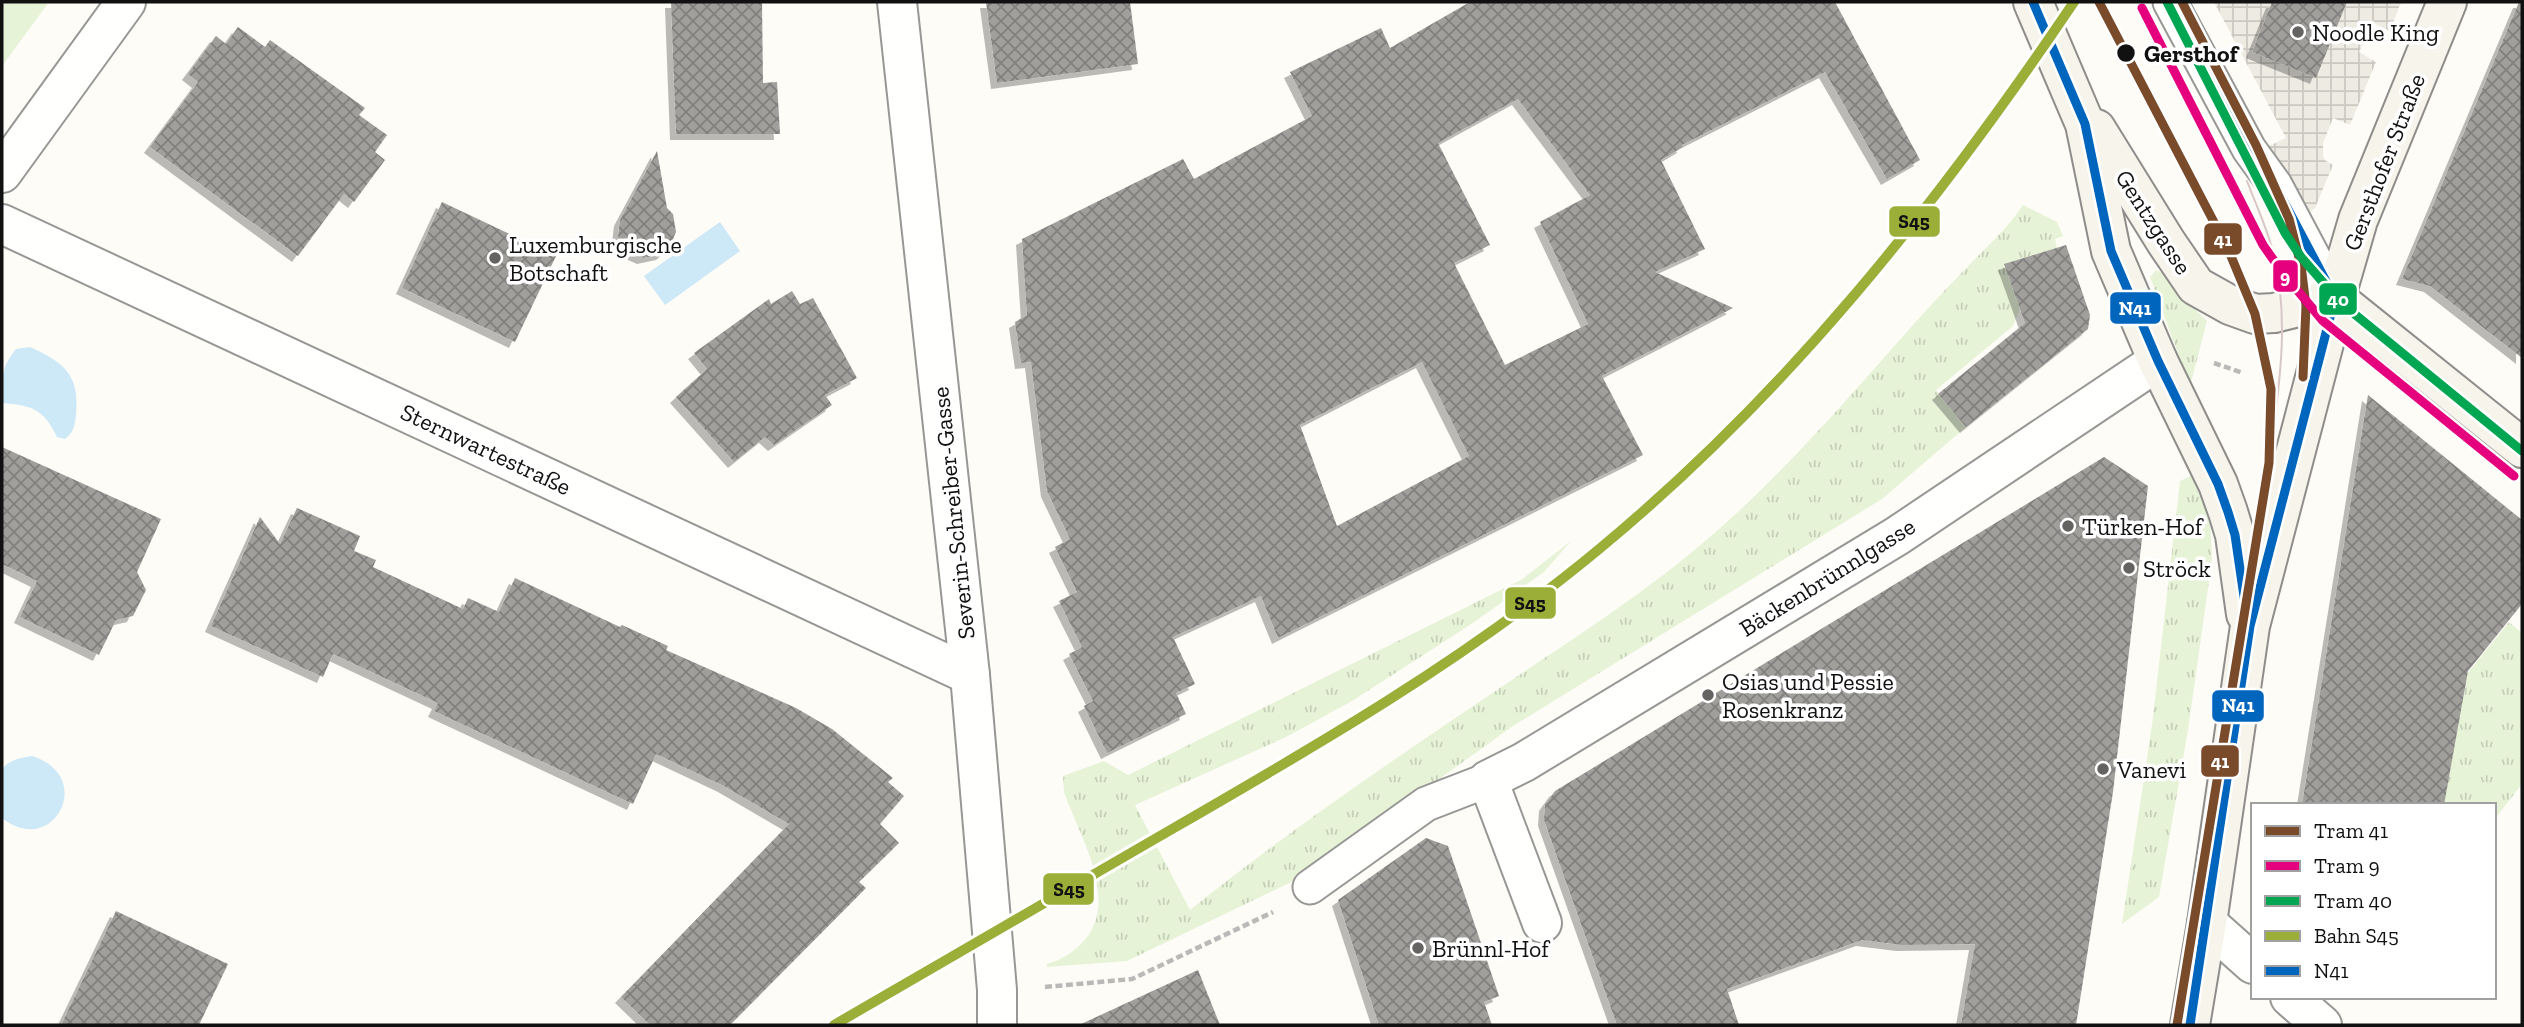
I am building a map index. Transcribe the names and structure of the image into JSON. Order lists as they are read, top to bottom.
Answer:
{
  "streets": {
    "main road": ["Gersthofer Straße", "Gentzgasse"],
    "street": ["Sternwartestraße", "Severin-Schreiber-Gasse", "Bäckenbrünnlgasse"]
  },
  "crossings": [
    ["Gersthofer Straße", "Gentzgasse"],
    ["Gentzgasse", "Bäckenbrünnlgasse"],
    ["Sternwartestraße", "Severin-Schreiber-Gasse"]
  ],
  "places": [
    "Noodle King",
    "Gersthof",
    "Luxemburgische Botschaft",
    "Türken-Hof",
    "Ströck",
    "Osias und Pessie Rosenkranz",
    "Vanevi",
    "Brünnl-Hof"
  ],
  "lines": [
    "tram line 41",
    "tram line 40",
    "rail line S45",
    "transit line N41",
    "tram line 9"
  ],
  "legend": [
    "Tram 41",
    "Tram 9",
    "Tram 40",
    "Bahn S45",
    "N41"
  ]
}
